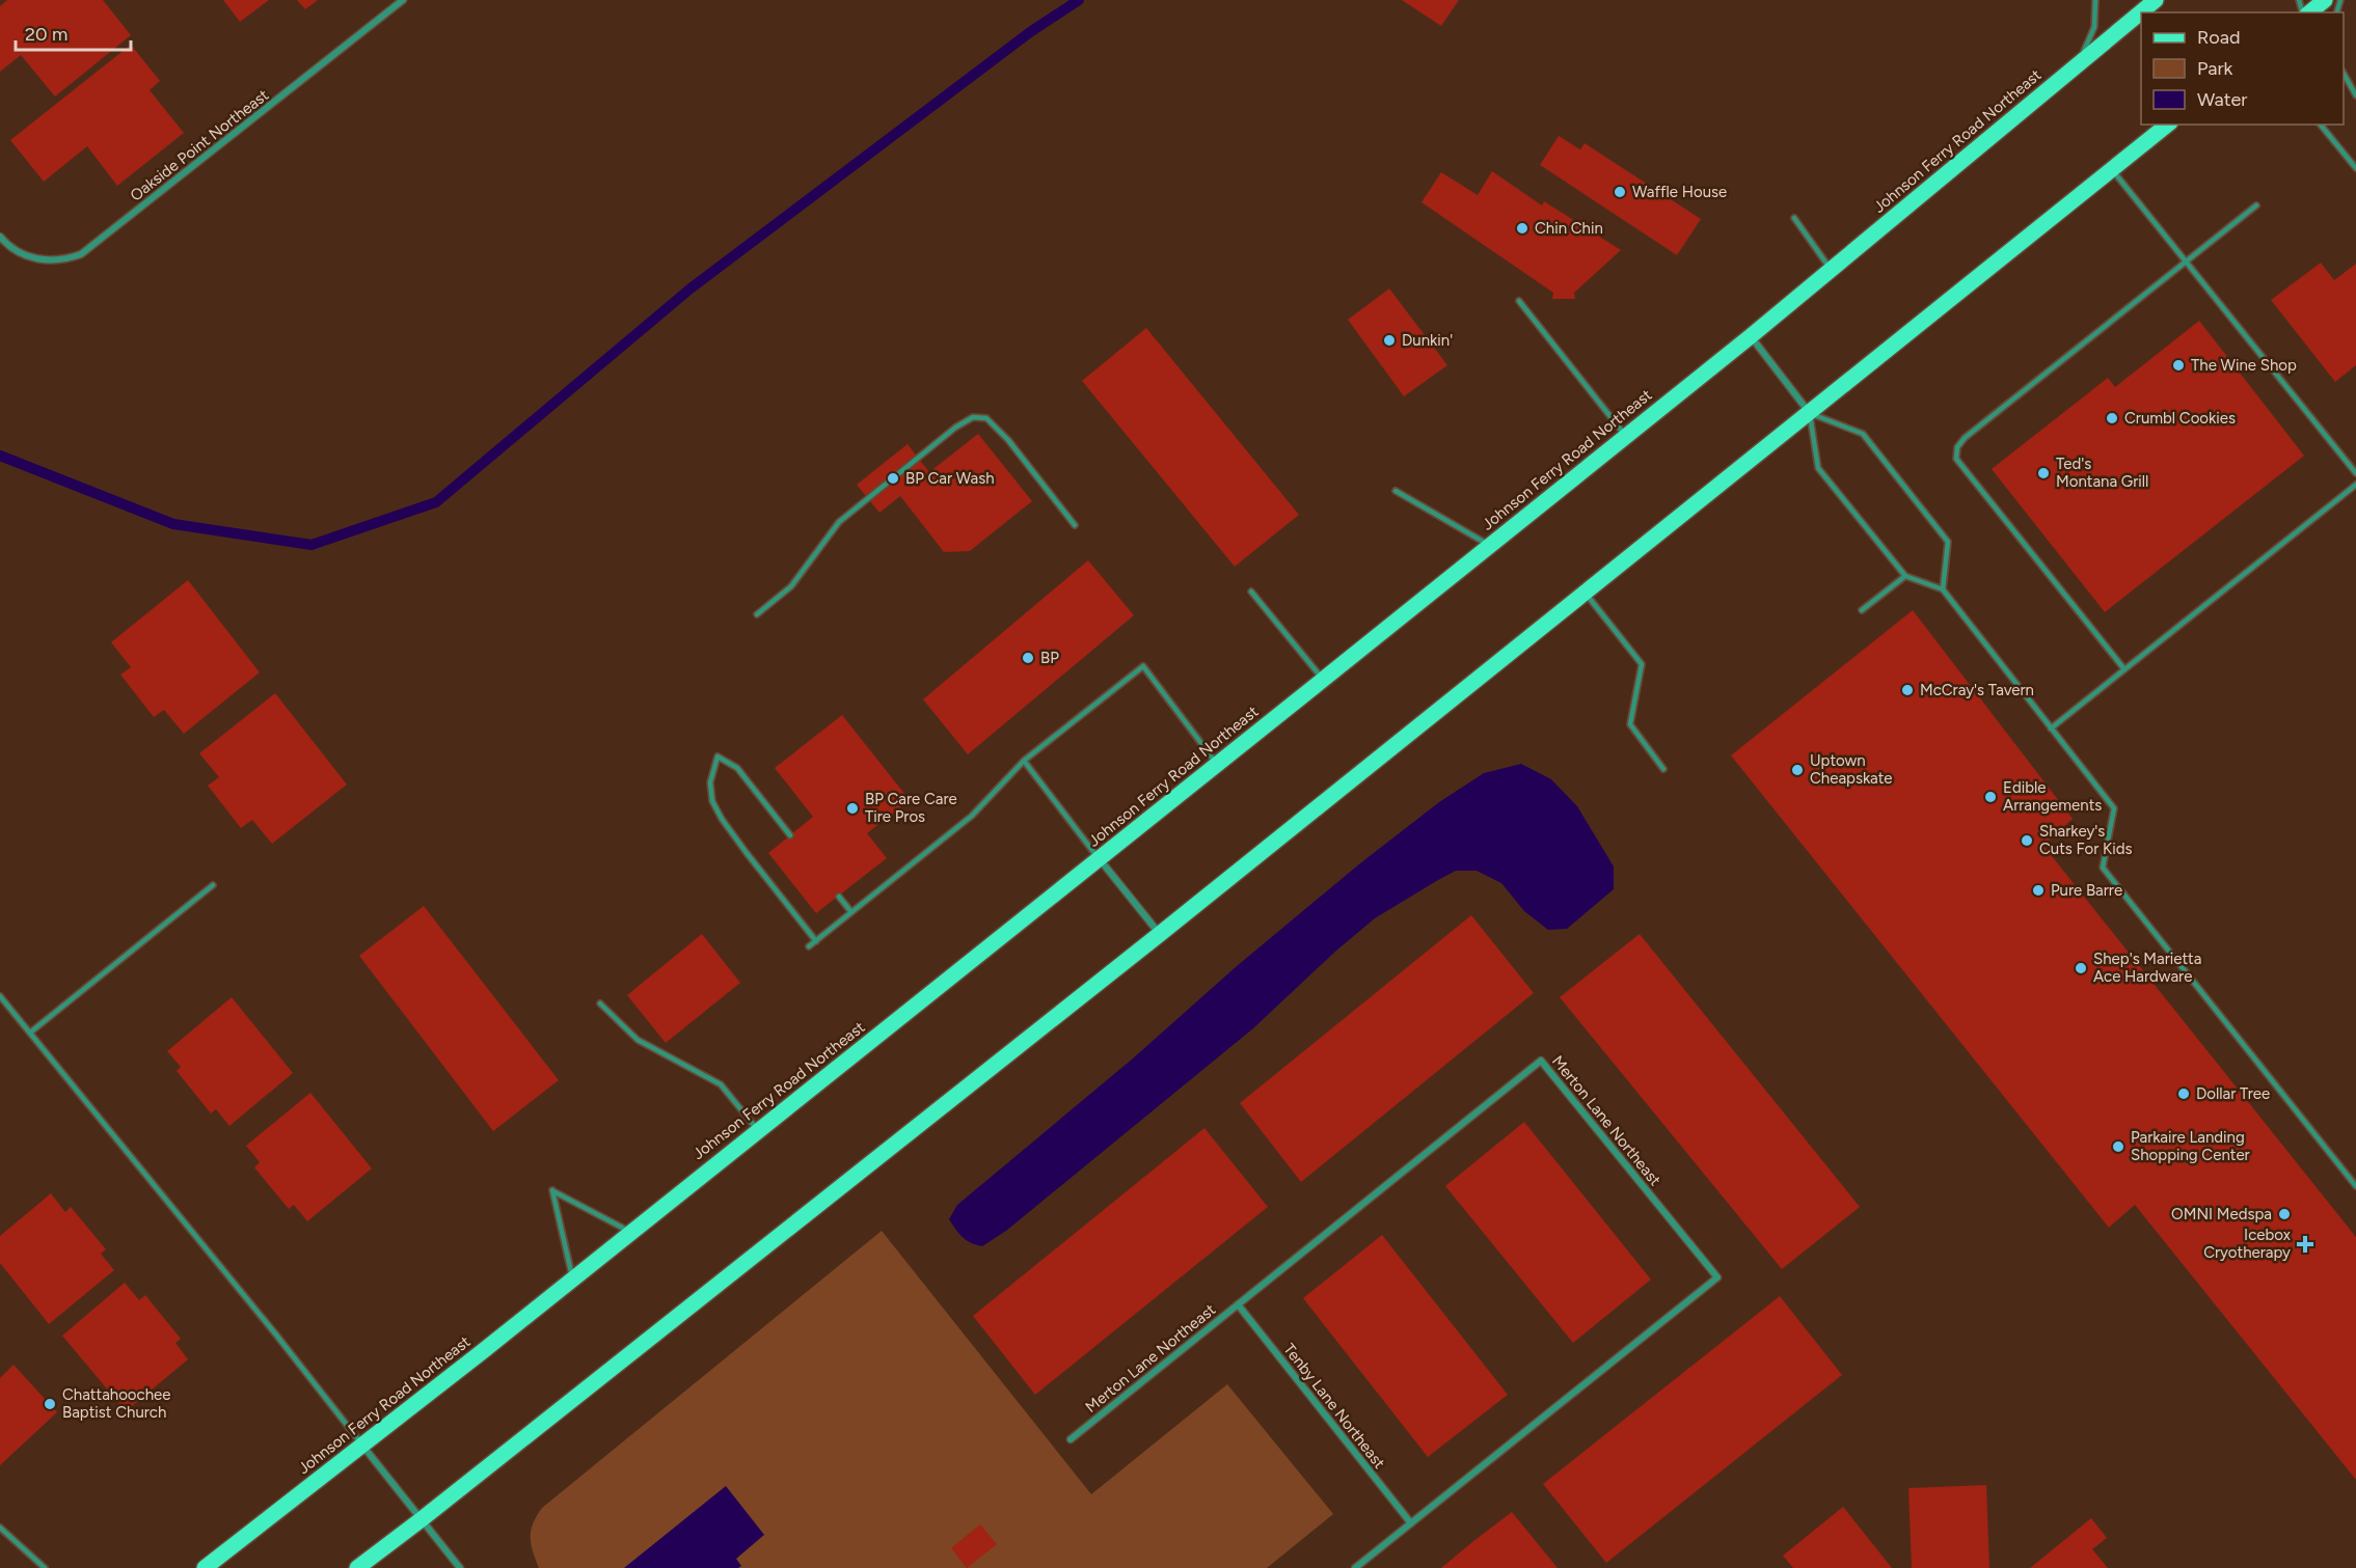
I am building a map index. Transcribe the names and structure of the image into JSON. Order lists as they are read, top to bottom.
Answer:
{
  "streets": {
    "main road": ["Johnson Ferry Road Northeast"],
    "street": ["Oakside Point Northeast", "Merton Lane Northeast", "Tenby Lane Northeast"]
  },
  "crossings": [
    ["Merton Lane Northeast", "Tenby Lane Northeast"]
  ],
  "places": {
    "other": [
      "Waffle House",
      "Chin Chin",
      "Dunkin'",
      "The Wine Shop",
      "Crumbl Cookies",
      "Ted's Montana Grill",
      "BP Car Wash",
      "BP",
      "McCray's Tavern",
      "Uptown Cheapskate",
      "Edible Arrangements",
      "BP Care Care Tire Pros",
      "Sharkey's Cuts For Kids",
      "Pure Barre",
      "Shep's Marietta Ace Hardware",
      "Dollar Tree",
      "Parkaire Landing Shopping Center",
      "OMNI Medspa",
      "Chattahoochee Baptist Church"
    ],
    "health": ["Icebox Cryotherapy"]
  },
  "legend": ["Road", "Park", "Water"],
  "scale_bar": "20 m"
}
